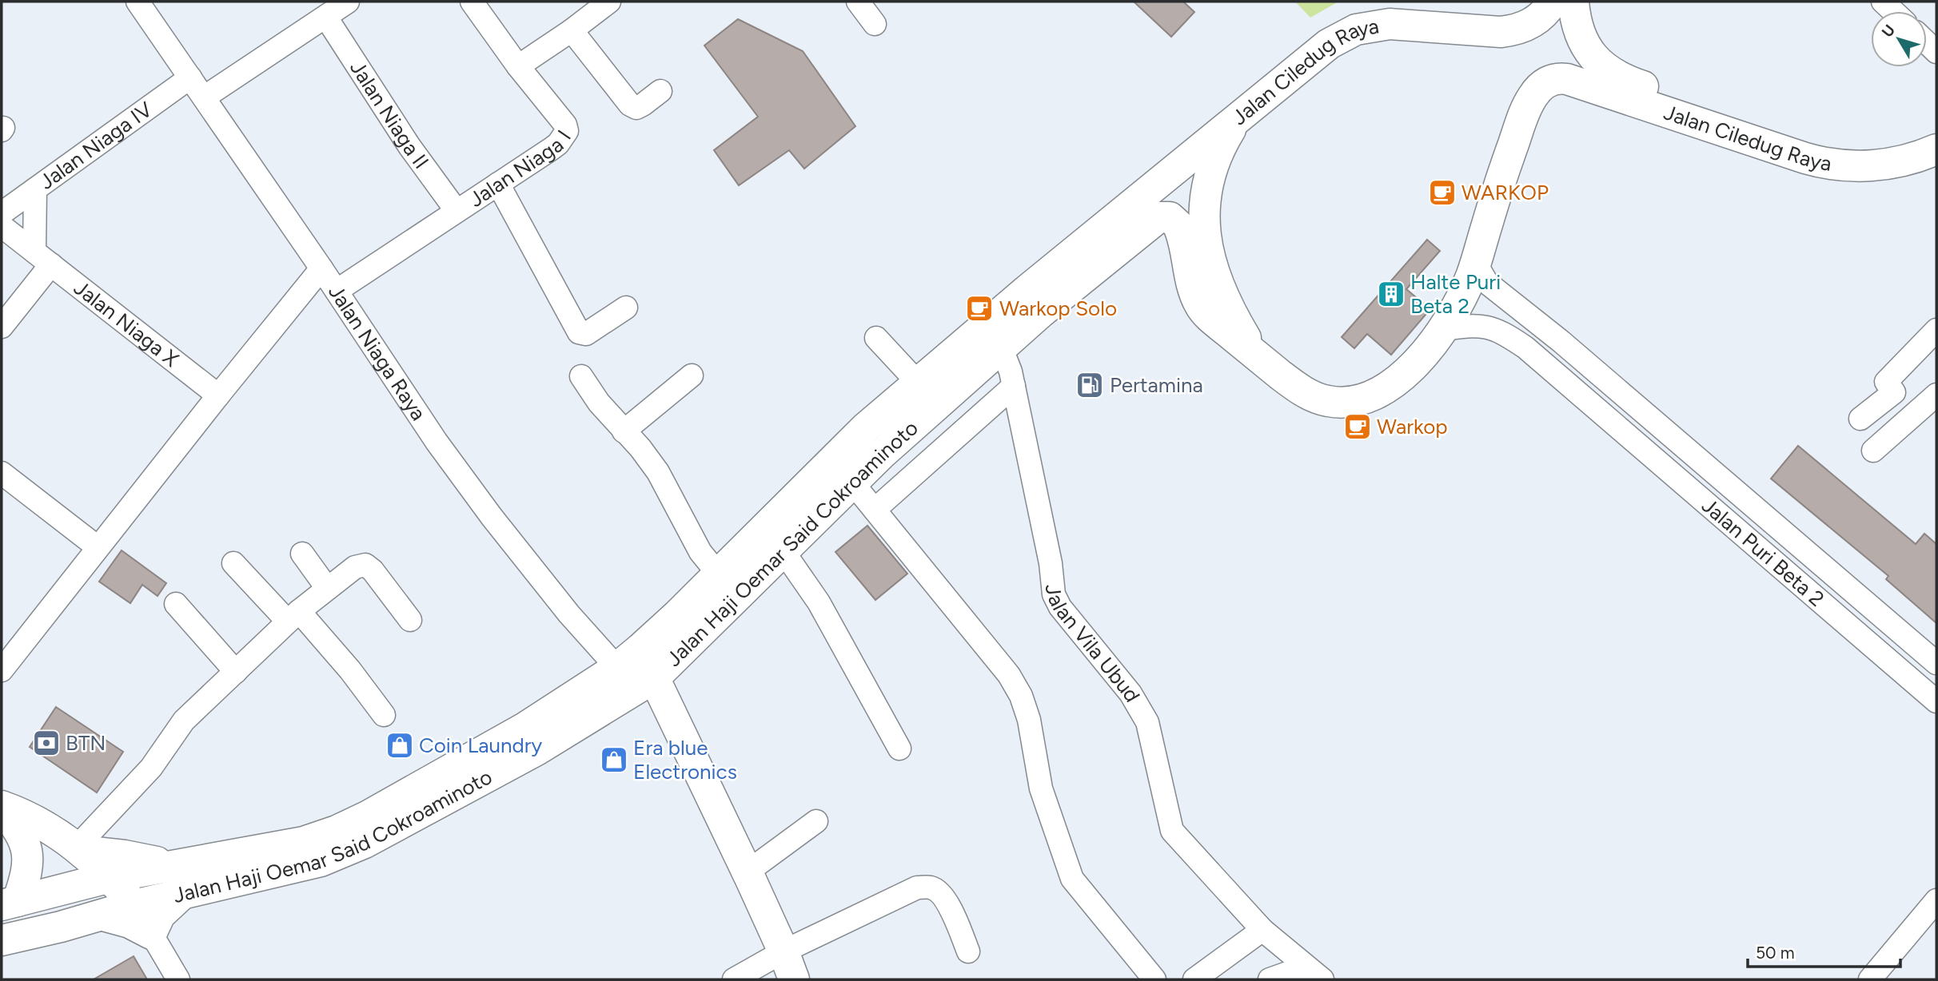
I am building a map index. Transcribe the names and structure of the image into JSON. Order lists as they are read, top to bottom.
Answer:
{
  "streets": {
    "main road": ["Jalan Ciledug Raya", "Jalan Haji Oemar Said Cokroaminoto"],
    "street": [
      "Jalan Niaga II",
      "Jalan Niaga IV",
      "Jalan Niaga I",
      "Jalan Niaga X",
      "Jalan Niaga Raya",
      "Jalan Puri Beta 2",
      "Jalan Vila Ubud"
    ]
  },
  "crossings": [
    ["Jalan Ciledug Raya", "Jalan Haji Oemar Said Cokroaminoto"],
    ["Jalan Ciledug Raya", "Jalan Puri Beta 2"],
    ["Jalan Niaga II", "Jalan Niaga I"],
    ["Jalan Niaga IV", "Jalan Niaga Raya"],
    ["Jalan Niaga I", "Jalan Niaga Raya"],
    ["Jalan Niaga Raya", "Jalan Haji Oemar Said Cokroaminoto"],
    ["Jalan Haji Oemar Said Cokroaminoto", "Jalan Vila Ubud"]
  ],
  "places": {
    "cafe": ["WARKOP", "Warkop Solo", "Warkop"],
    "building": ["Halte Puri Beta 2"],
    "fuel station": ["Pertamina"],
    "bank": ["BTN"],
    "shop": ["Coin Laundry", "Era blue Electronics"]
  },
  "scale_bar": "50 m",
  "north": "top left"
}
